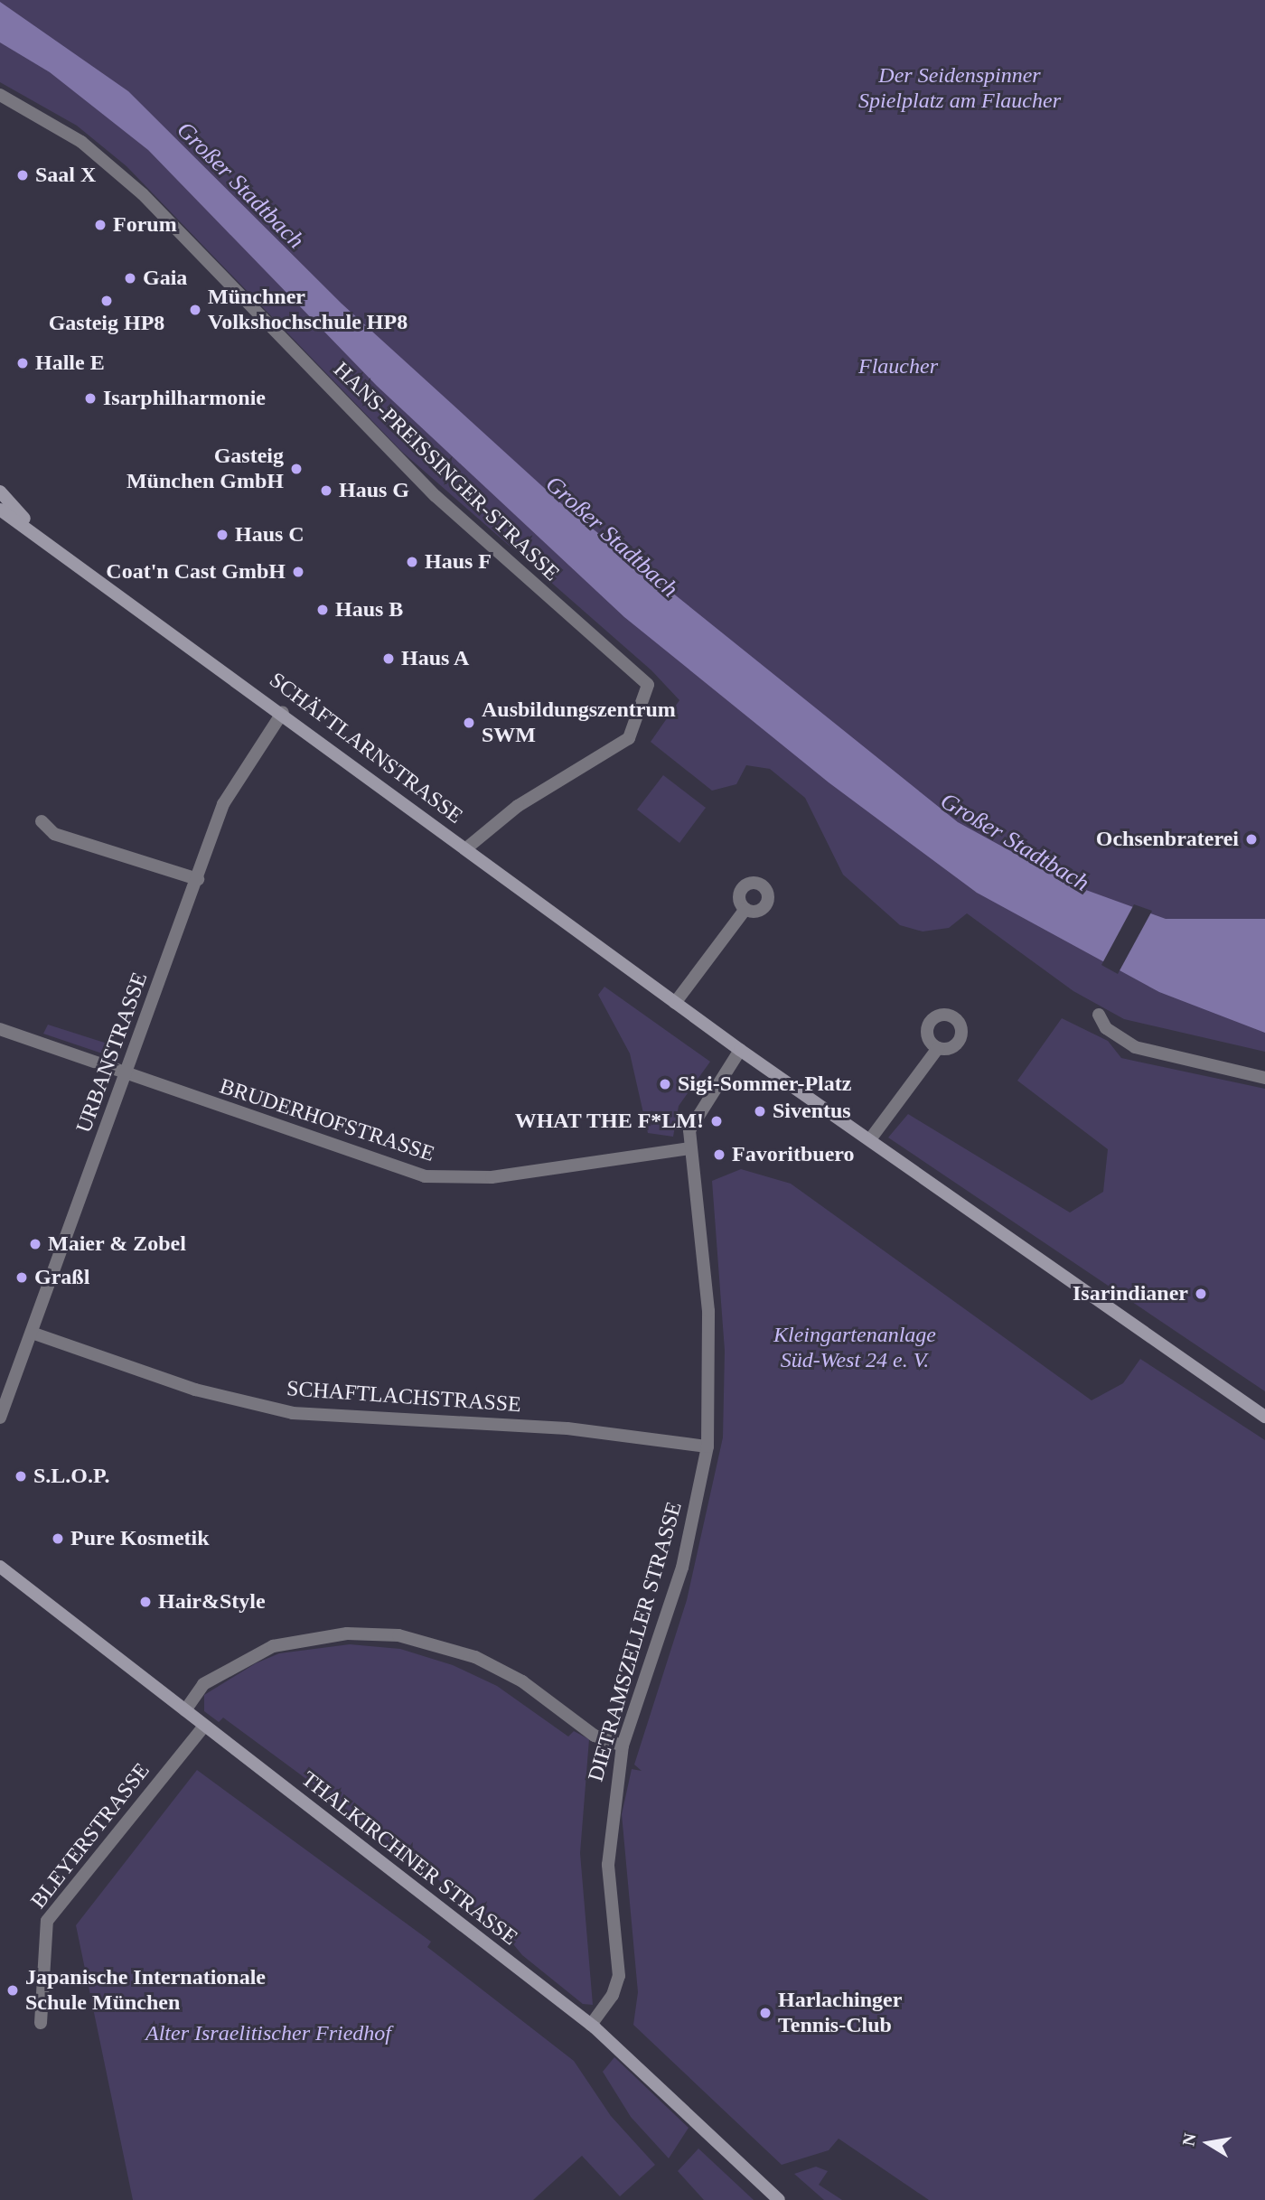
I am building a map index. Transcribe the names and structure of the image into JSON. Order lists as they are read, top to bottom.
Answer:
{
  "streets": {
    "street": [
      "HANS-PREISSINGER-STRASSE",
      "SCHÄFTLARNSTRASSE",
      "URBANSTRASSE",
      "BRUDERHOFSTRASSE",
      "SCHAFTLACHSTRASSE",
      "DIETRAMSZELLER STRASSE",
      "BLEYERSTRASSE",
      "THALKIRCHNER STRASSE"
    ]
  },
  "crossings": [
    ["HANS-PREISSINGER-STRASSE", "SCHÄFTLARNSTRASSE"],
    ["SCHÄFTLARNSTRASSE", "URBANSTRASSE"],
    ["SCHÄFTLARNSTRASSE", "DIETRAMSZELLER STRASSE"],
    ["URBANSTRASSE", "BRUDERHOFSTRASSE"],
    ["URBANSTRASSE", "SCHAFTLACHSTRASSE"],
    ["BRUDERHOFSTRASSE", "DIETRAMSZELLER STRASSE"],
    ["SCHAFTLACHSTRASSE", "DIETRAMSZELLER STRASSE"],
    ["DIETRAMSZELLER STRASSE", "THALKIRCHNER STRASSE"],
    ["BLEYERSTRASSE", "THALKIRCHNER STRASSE"]
  ],
  "water": ["Großer Stadtbach"],
  "parks": [
    "Der Seidenspinner Spielplatz am Flaucher",
    "Flaucher",
    "Kleingartenanlage Süd-West 24 e. V.",
    "Alter Israelitischer Friedhof"
  ],
  "places": [
    "Saal X",
    "Forum",
    "Gaia",
    "Gasteig HP8",
    "Münchner Volkshochschule HP8",
    "Halle E",
    "Isarphilharmonie",
    "Gasteig München GmbH",
    "Haus G",
    "Haus C",
    "Haus F",
    "Coat'n Cast GmbH",
    "Haus B",
    "Haus A",
    "Ausbildungszentrum SWM",
    "Ochsenbraterei",
    "Sigi-Sommer-Platz",
    "Siventus",
    "WHAT THE F*LM!",
    "Favoritbuero",
    "Maier & Zobel",
    "Graßl",
    "Isarindianer",
    "S.L.O.P.",
    "Pure Kosmetik",
    "Hair&Style",
    "Japanische Internationale Schule München",
    "Harlachinger Tennis-Club"
  ],
  "north": "left"
}
